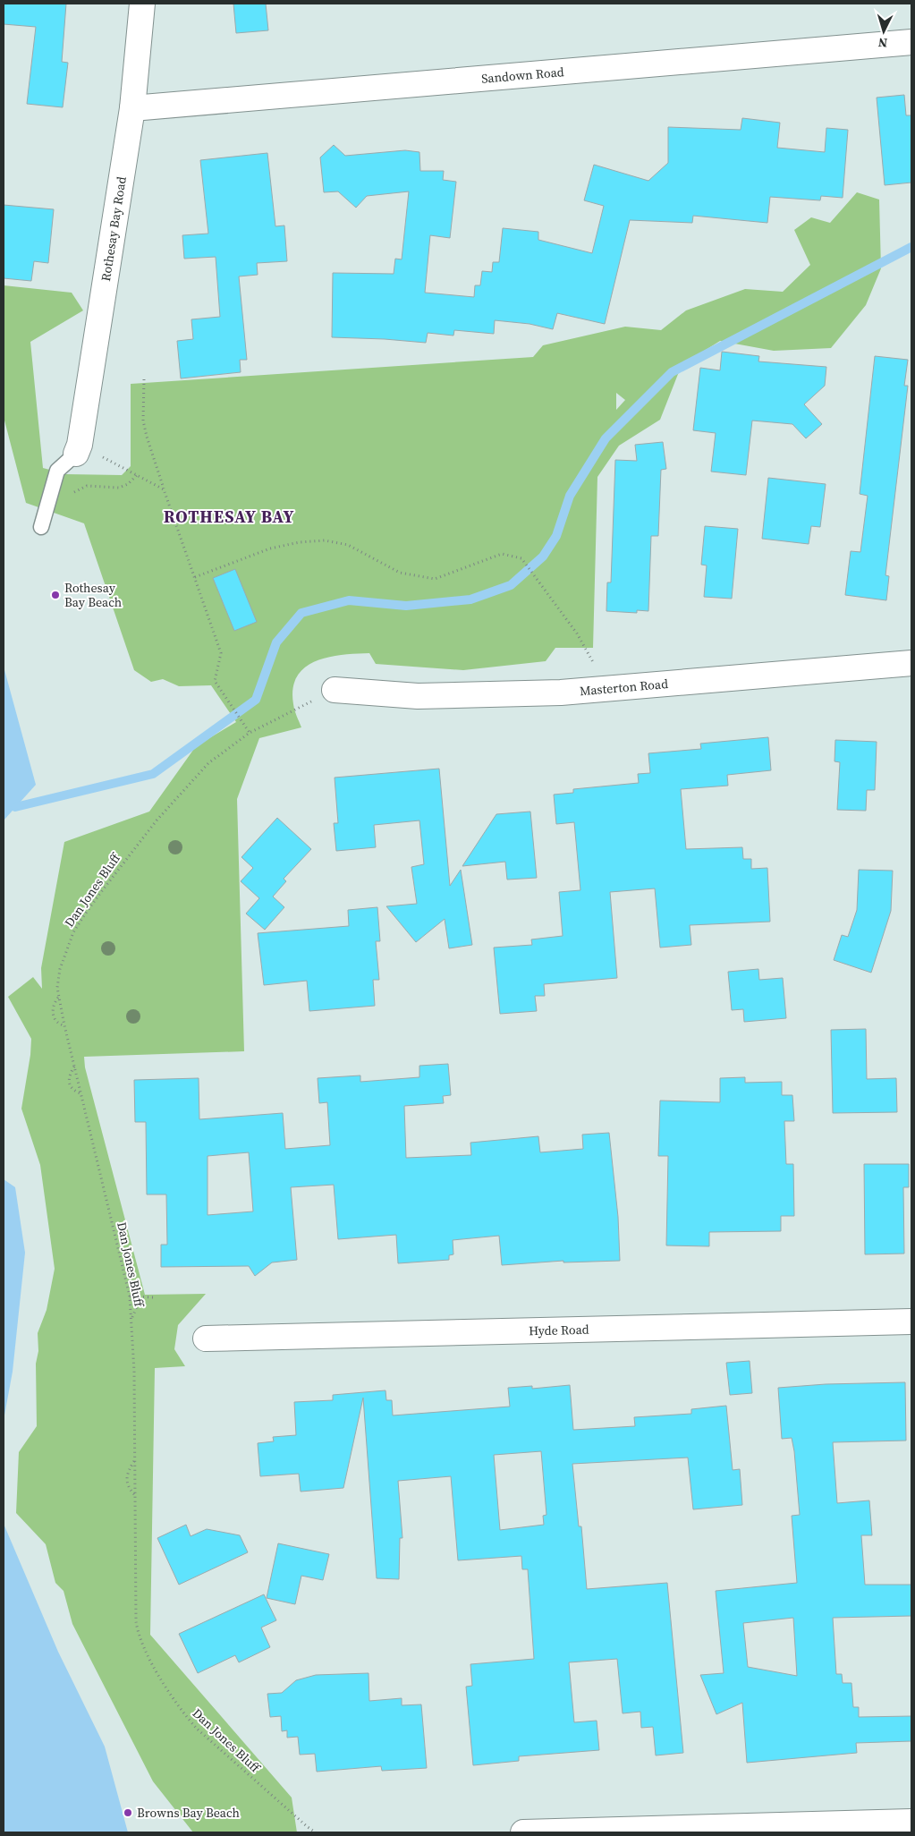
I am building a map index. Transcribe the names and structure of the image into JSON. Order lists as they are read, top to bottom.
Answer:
{
  "streets": {
    "street": [
      "Sandown Road",
      "Rothesay Bay Road",
      "Masterton Road",
      "Hyde Road"
    ],
    "path": ["Dan Jones Bluff"]
  },
  "crossings": [
    ["Sandown Road", "Rothesay Bay Road"],
    ["Masterton Road", "Dan Jones Bluff"]
  ],
  "districts": ["ROTHESAY BAY"],
  "places": ["Rothesay Bay Beach", "Browns Bay Beach"],
  "north": "bottom"
}
